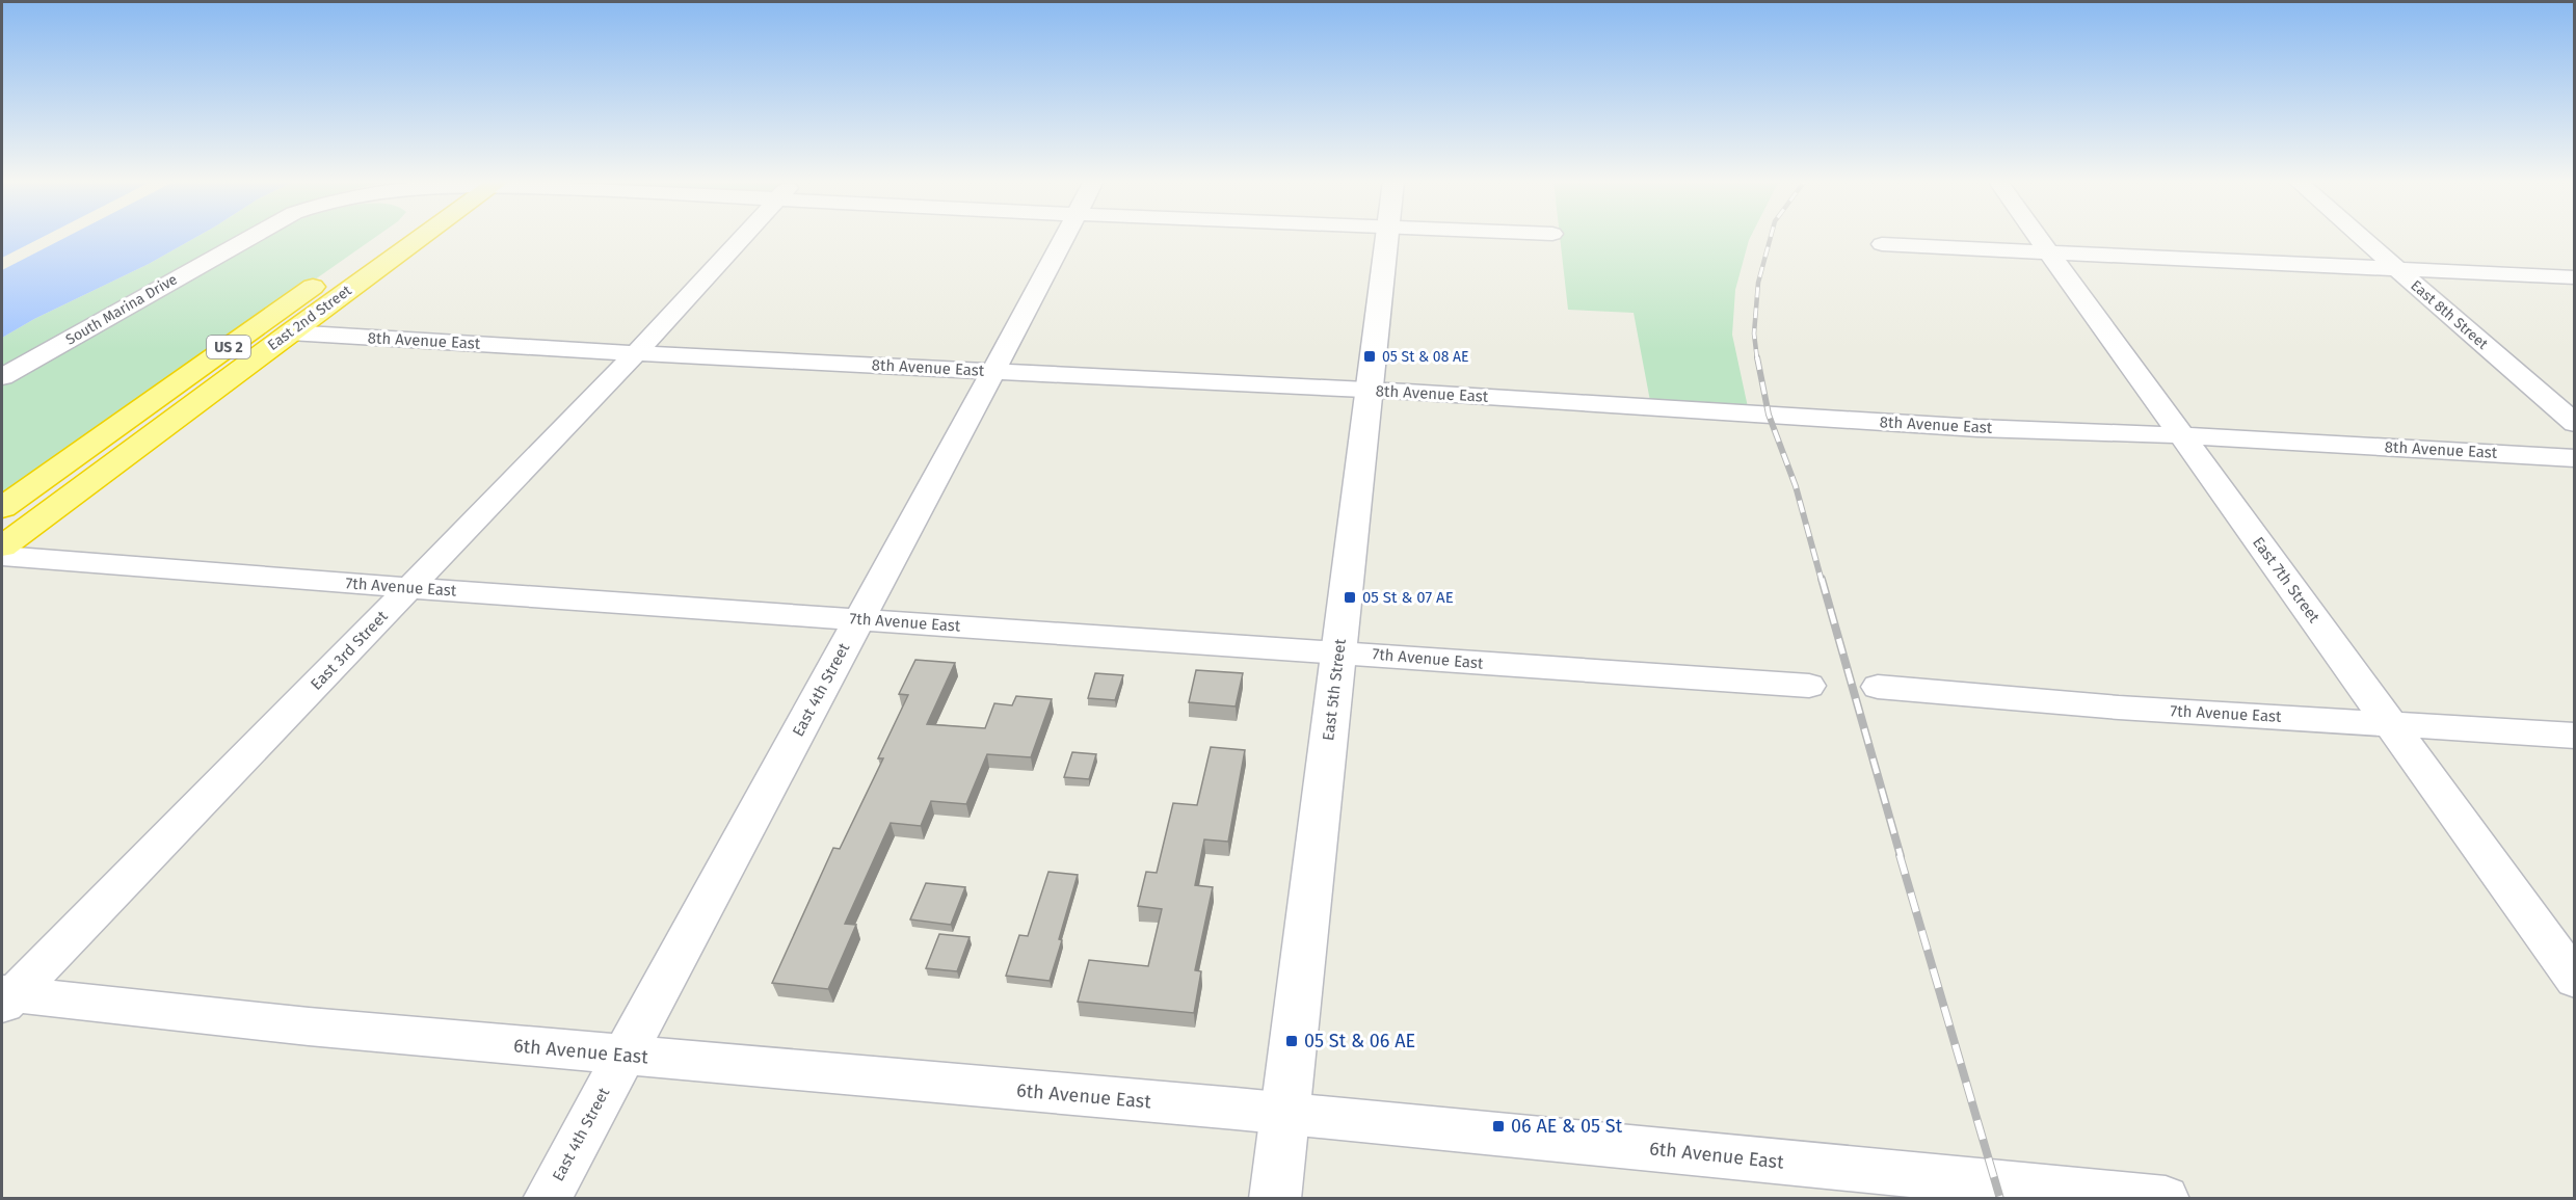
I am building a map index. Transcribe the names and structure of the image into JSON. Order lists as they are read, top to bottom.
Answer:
{
  "streets": {
    "highway": ["East 2nd Street", "US 2"],
    "street": [
      "South Marina Drive",
      "East 8th Street",
      "8th Avenue East",
      "East 7th Street",
      "7th Avenue East",
      "East 3rd Street",
      "East 4th Street",
      "East 5th Street",
      "6th Avenue East"
    ]
  },
  "crossings": [
    ["East 2nd Street", "8th Avenue East"],
    ["8th Avenue East", "East 7th Street"],
    ["8th Avenue East", "East 3rd Street"],
    ["8th Avenue East", "East 4th Street"],
    ["8th Avenue East", "East 5th Street"],
    ["East 7th Street", "7th Avenue East"],
    ["7th Avenue East", "East 3rd Street"],
    ["7th Avenue East", "East 4th Street"],
    ["7th Avenue East", "East 5th Street"],
    ["East 3rd Street", "6th Avenue East"],
    ["East 4th Street", "6th Avenue East"],
    ["East 5th Street", "6th Avenue East"]
  ],
  "places": {
    "transit": [
      "05 St & 08 AE",
      "05 St & 07 AE",
      "05 St & 06 AE",
      "06 AE & 05 St"
    ]
  }
}
